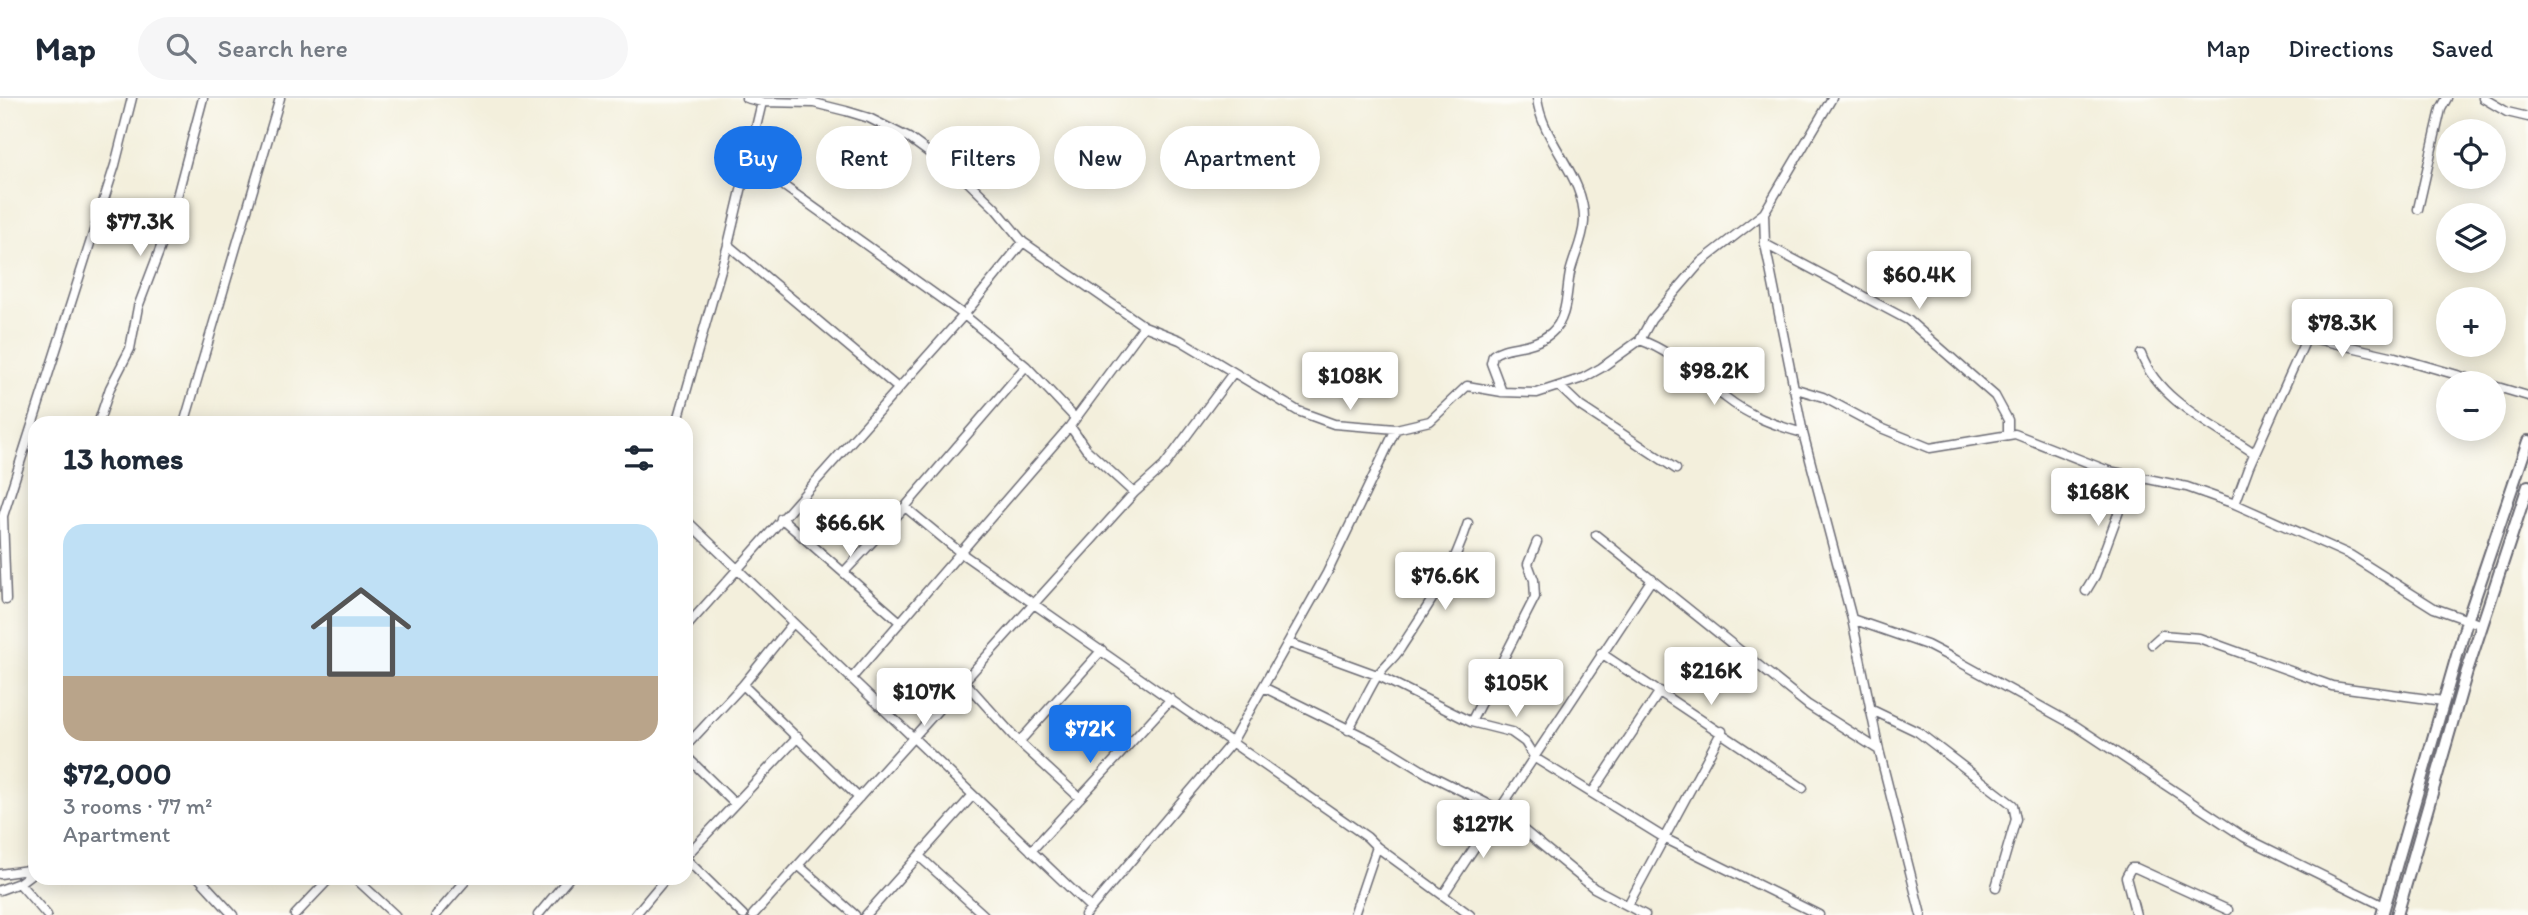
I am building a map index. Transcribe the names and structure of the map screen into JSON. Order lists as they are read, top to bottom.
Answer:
{
  "page": {
    "header": "Map",
    "search": "Search here",
    "nav": ["Map", "Directions", "Saved"],
    "map_buttons": ["+", "−"],
    "chip": [
      "Buy",
      "Rent",
      "Filters",
      "New",
      "Apartment"
    ],
    "price": [
      "$77.3K",
      "$60.4K",
      "$78.3K",
      "$98.2K",
      "$108K",
      "$168K",
      "$66.6K",
      "$76.6K",
      "$216K",
      "$105K",
      "$107K",
      "$72K",
      "$127K"
    ],
    "heading": "13 homes",
    "list": [
      {
        "name": "$72,000",
        "note": "3 rooms · 77 m² · Apartment"
      }
    ]
  }
}
